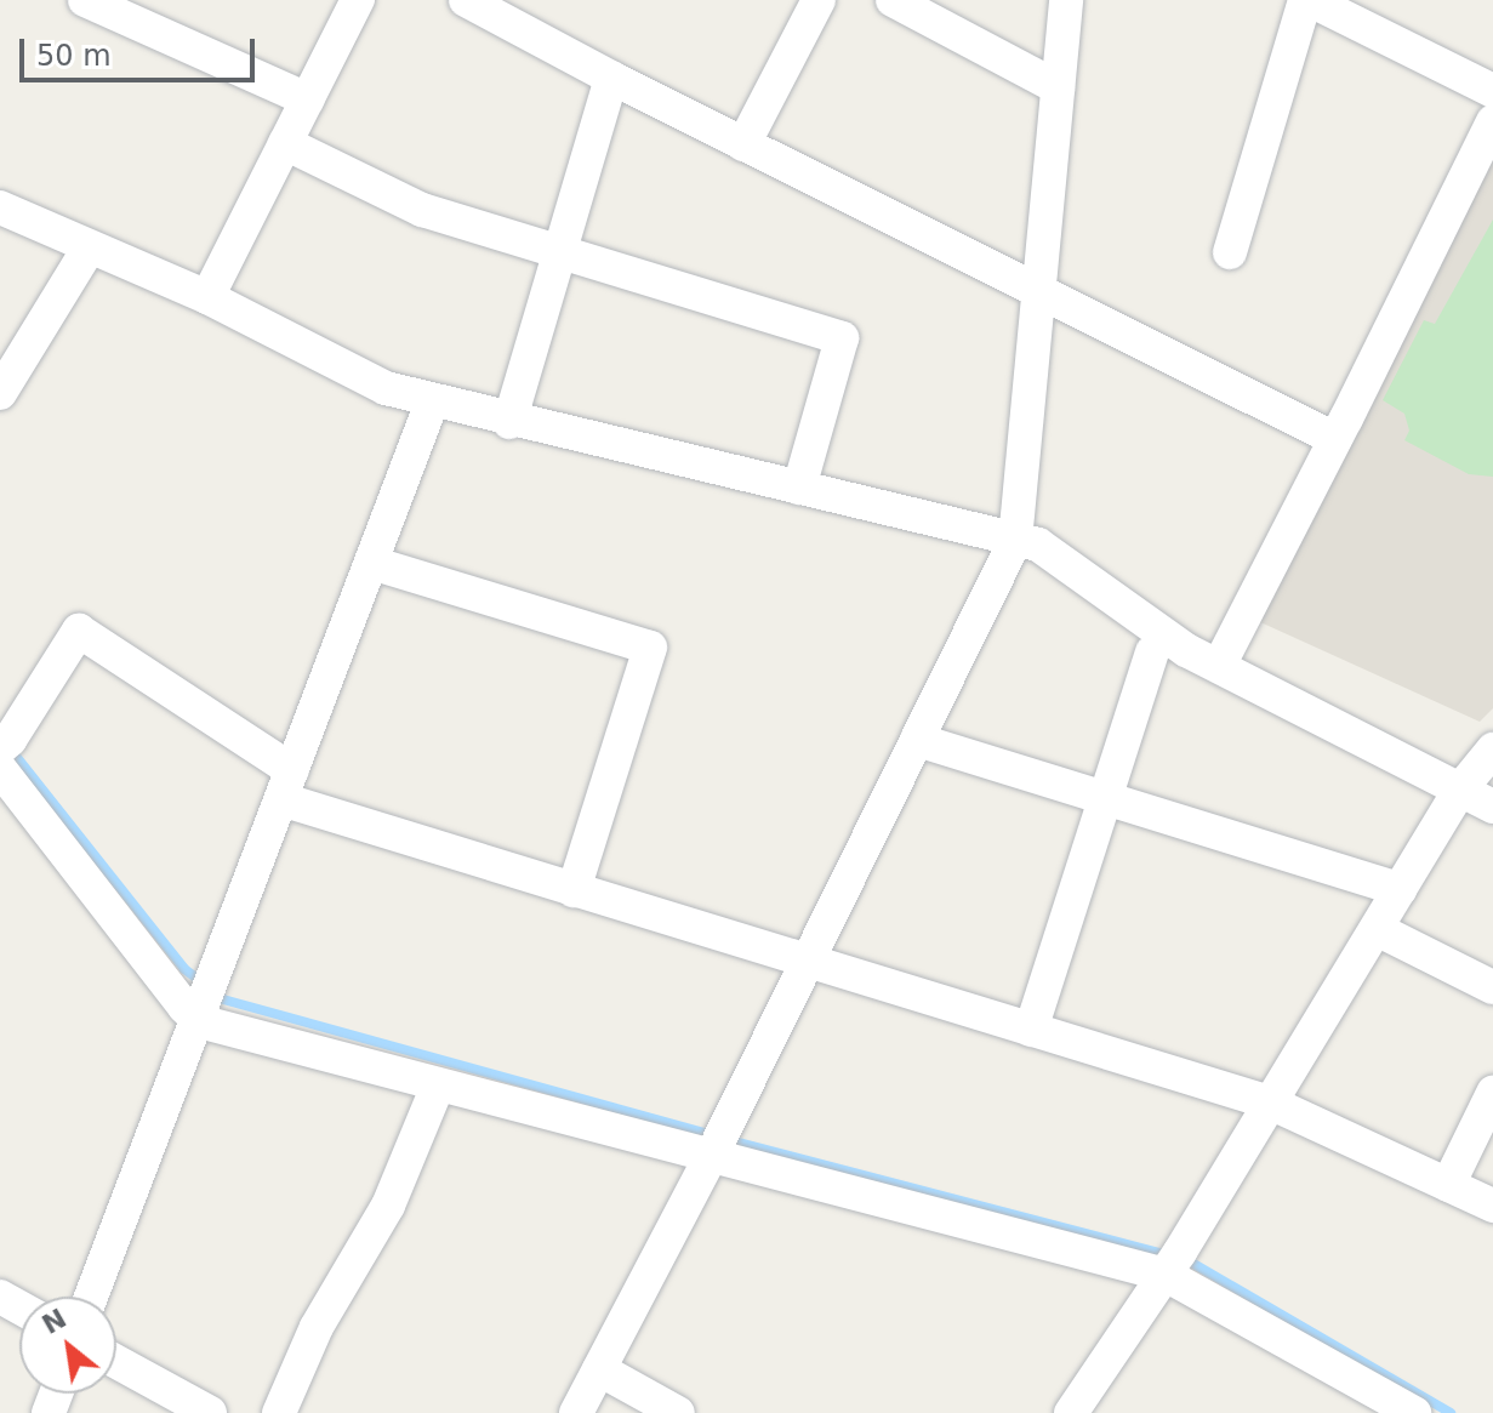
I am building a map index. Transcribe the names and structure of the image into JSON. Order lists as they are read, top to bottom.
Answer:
{
  "scale_bar": "50 m",
  "north": "top left"
}
